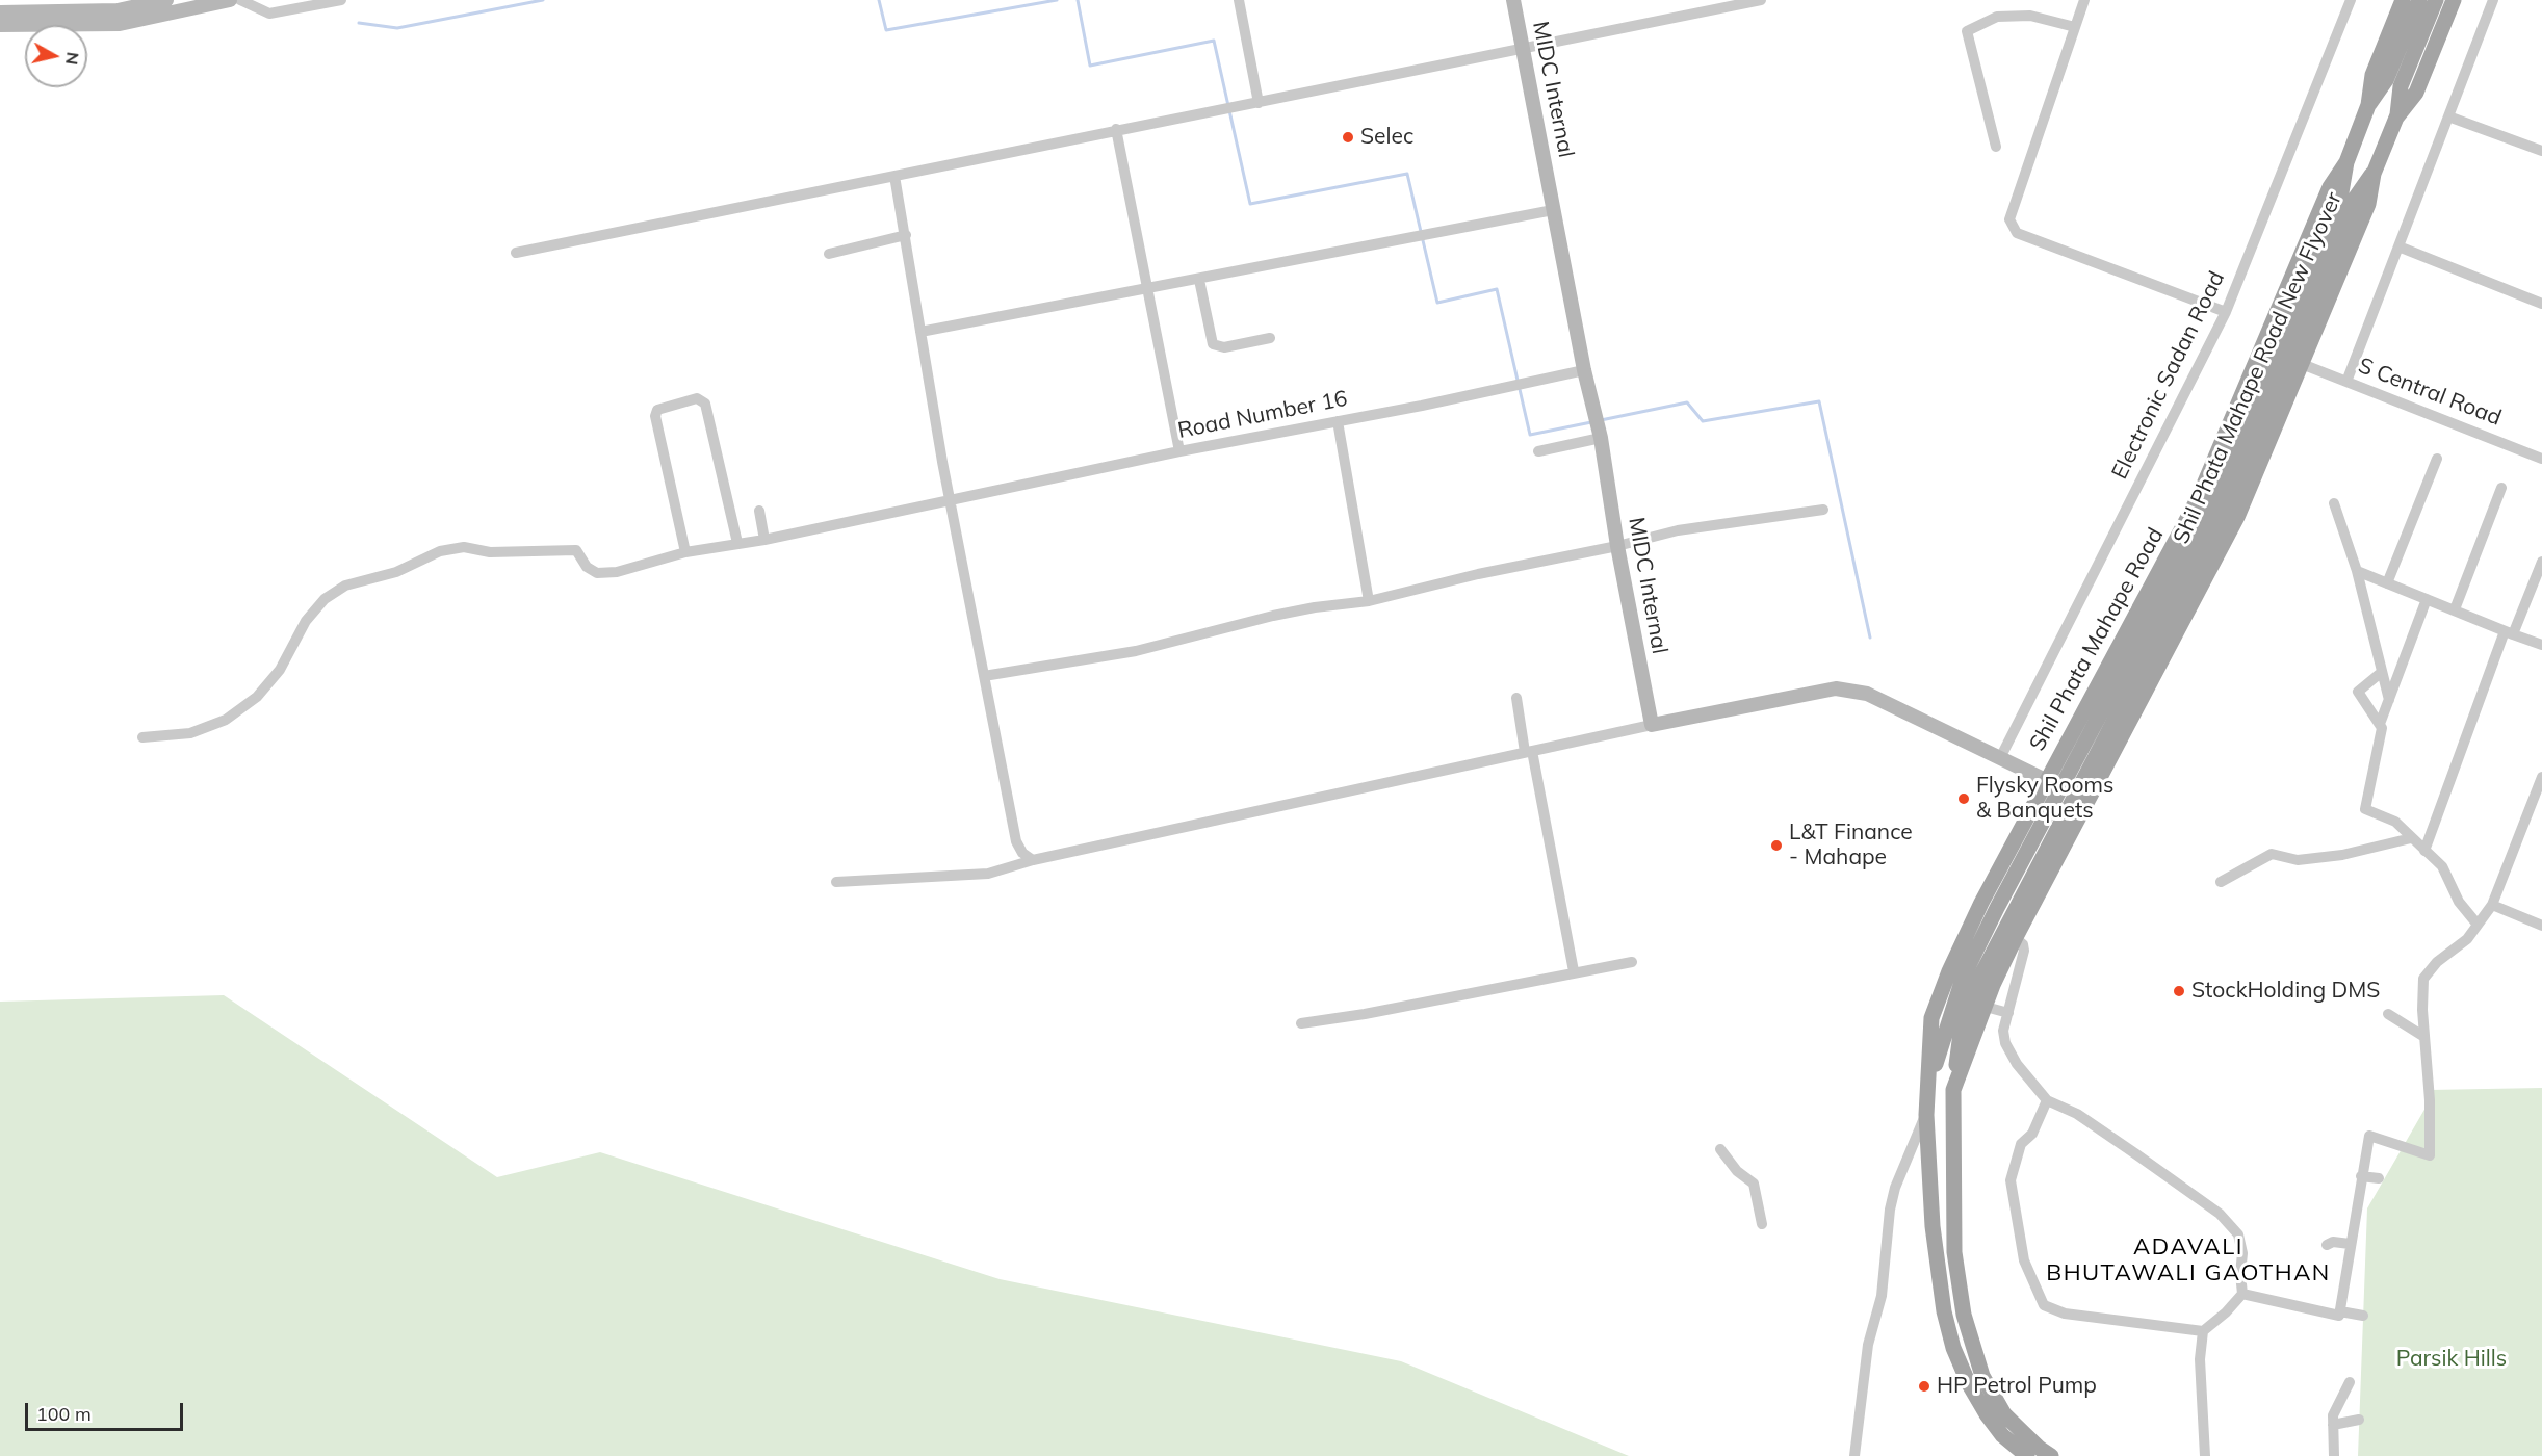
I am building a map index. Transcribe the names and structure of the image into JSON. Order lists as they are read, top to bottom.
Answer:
{
  "streets": {
    "main road": ["Shil Phata Mahape Road New Flyover", "Shil Phata Mahape Road"],
    "street": [
      "MIDC Internal",
      "Electronic Sadan Road",
      "S Central Road",
      "Road Number 16"
    ]
  },
  "crossings": [
    ["MIDC Internal", "Road Number 16"],
    ["Shil Phata Mahape Road New Flyover", "Shil Phata Mahape Road"]
  ],
  "districts": ["ADAVALI BHUTAWALI GAOTHAN"],
  "parks": ["Parsik Hills"],
  "places": [
    "Selec",
    "Flysky Rooms & Banquets",
    "L&T Finance - Mahape",
    "StockHolding DMS",
    "HP Petrol Pump"
  ],
  "scale_bar": "100 m",
  "north": "right"
}
